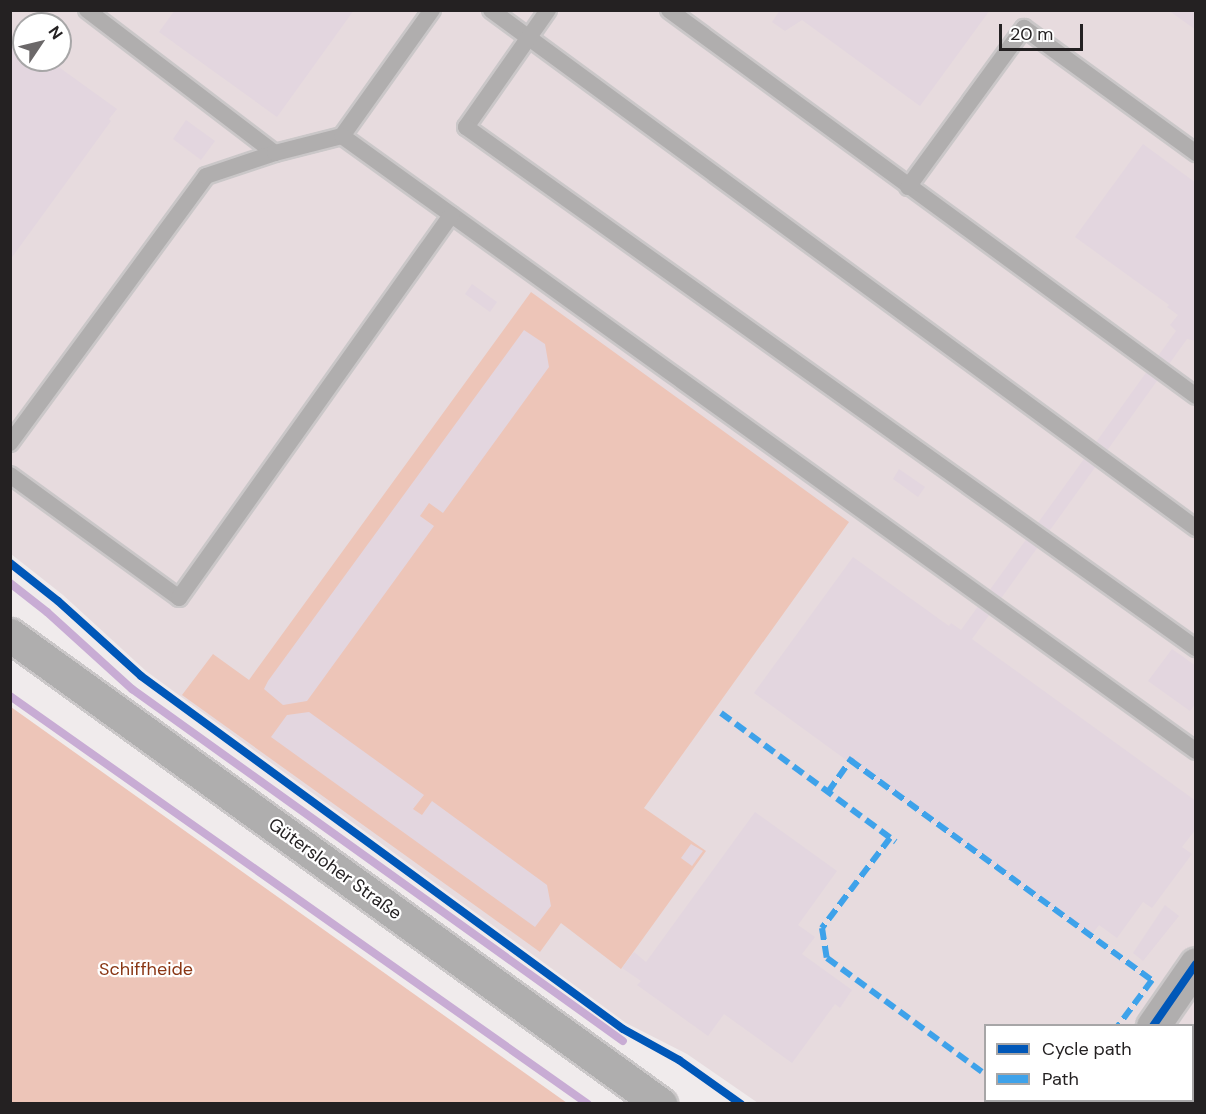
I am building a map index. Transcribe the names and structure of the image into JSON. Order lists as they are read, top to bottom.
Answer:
{
  "streets": {
    "main road": ["Gütersloher Straße"]
  },
  "parks": ["Schiffheide"],
  "legend": ["Cycle path", "Path"],
  "scale_bar": "20 m",
  "north": "top right"
}
